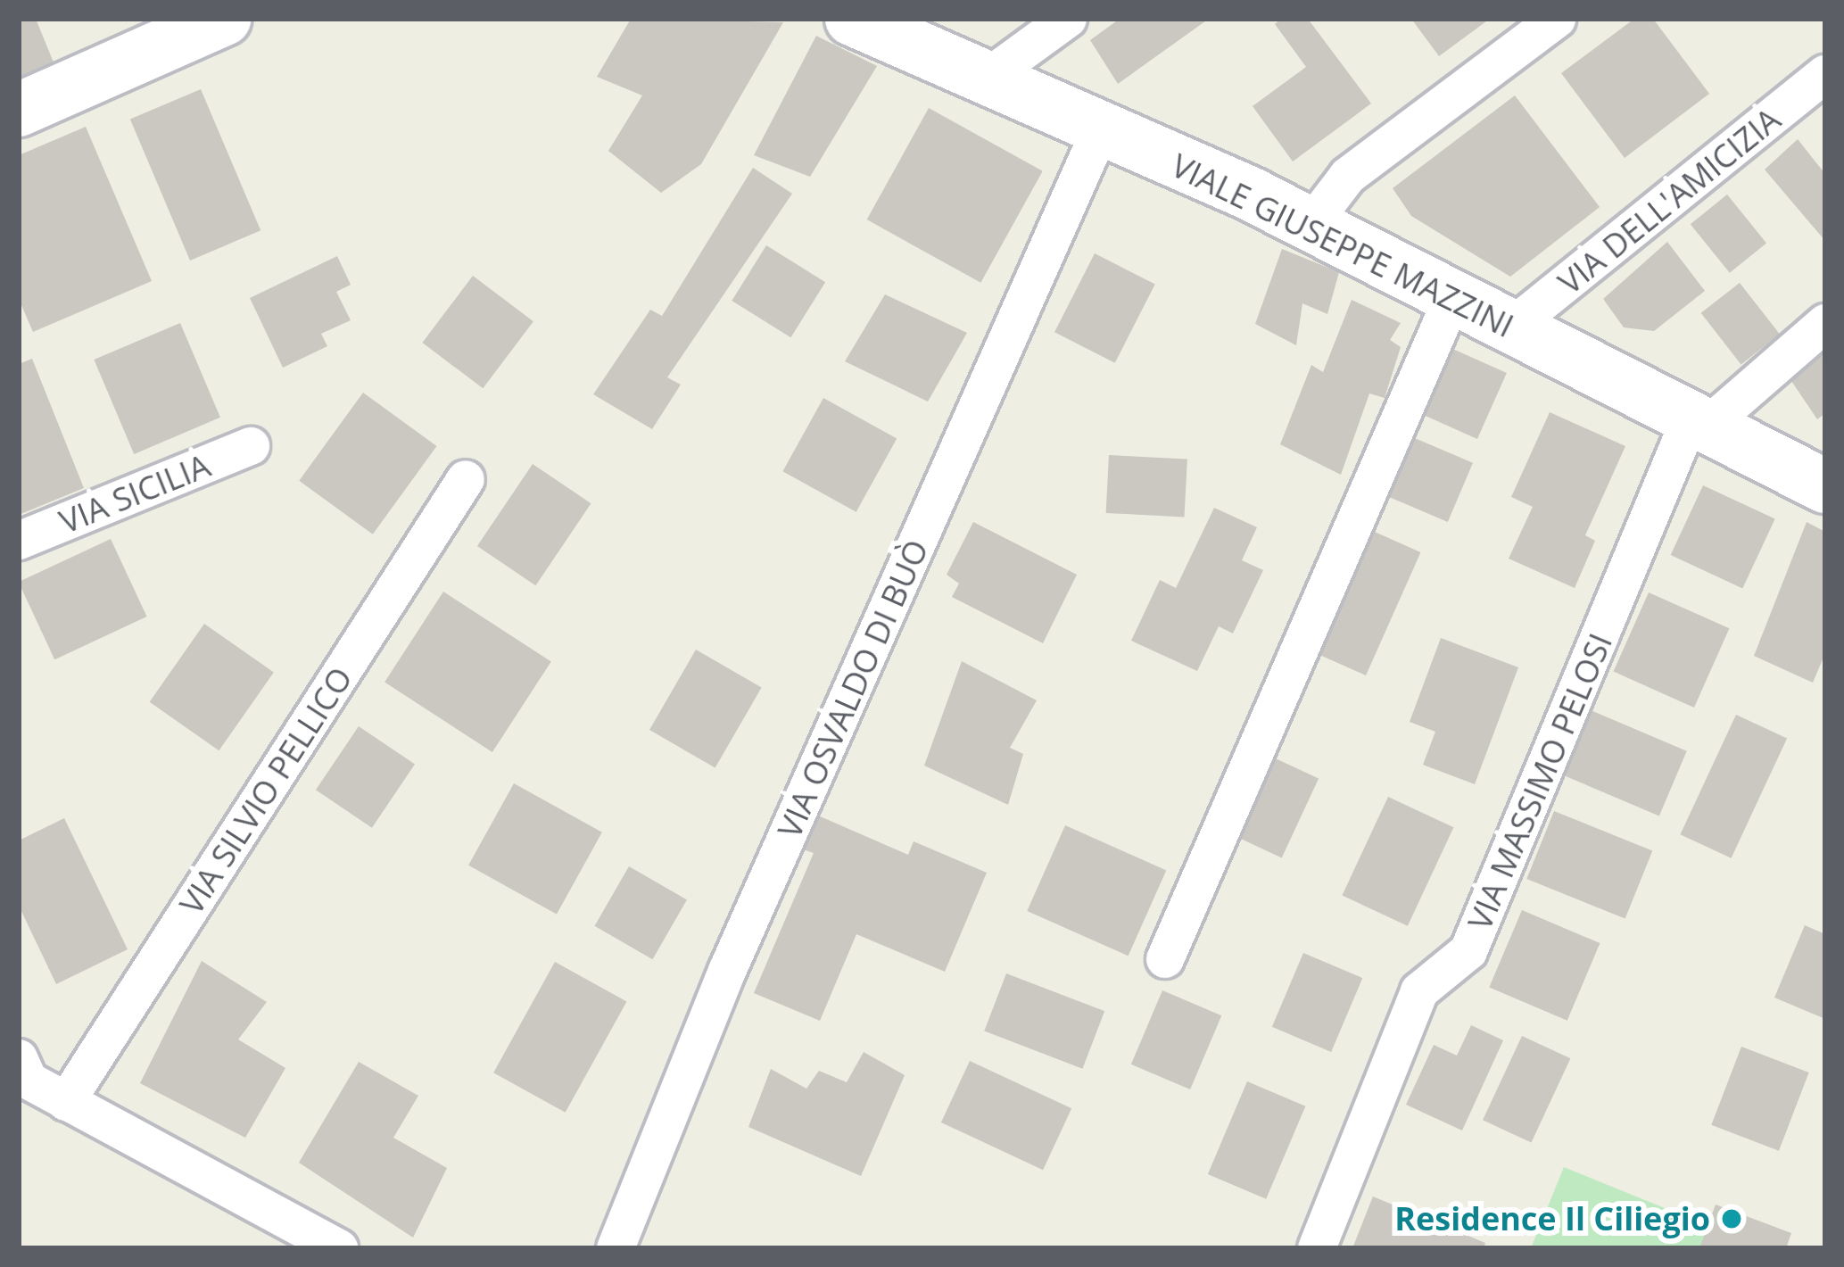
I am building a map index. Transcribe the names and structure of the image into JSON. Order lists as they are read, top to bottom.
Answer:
{
  "streets": {
    "street": [
      "VIA DELL'AMICIZIA",
      "VIALE GIUSEPPE MAZZINI",
      "VIA SICILIA",
      "VIA OSVALDO DI BUÒ",
      "VIA MASSIMO PELOSI",
      "VIA SILVIO PELLICO"
    ]
  },
  "crossings": [
    ["VIA DELL'AMICIZIA", "VIALE GIUSEPPE MAZZINI"],
    ["VIALE GIUSEPPE MAZZINI", "VIA OSVALDO DI BUÒ"],
    ["VIALE GIUSEPPE MAZZINI", "VIA MASSIMO PELOSI"]
  ],
  "places": ["Residence Il Ciliegio"]
}
